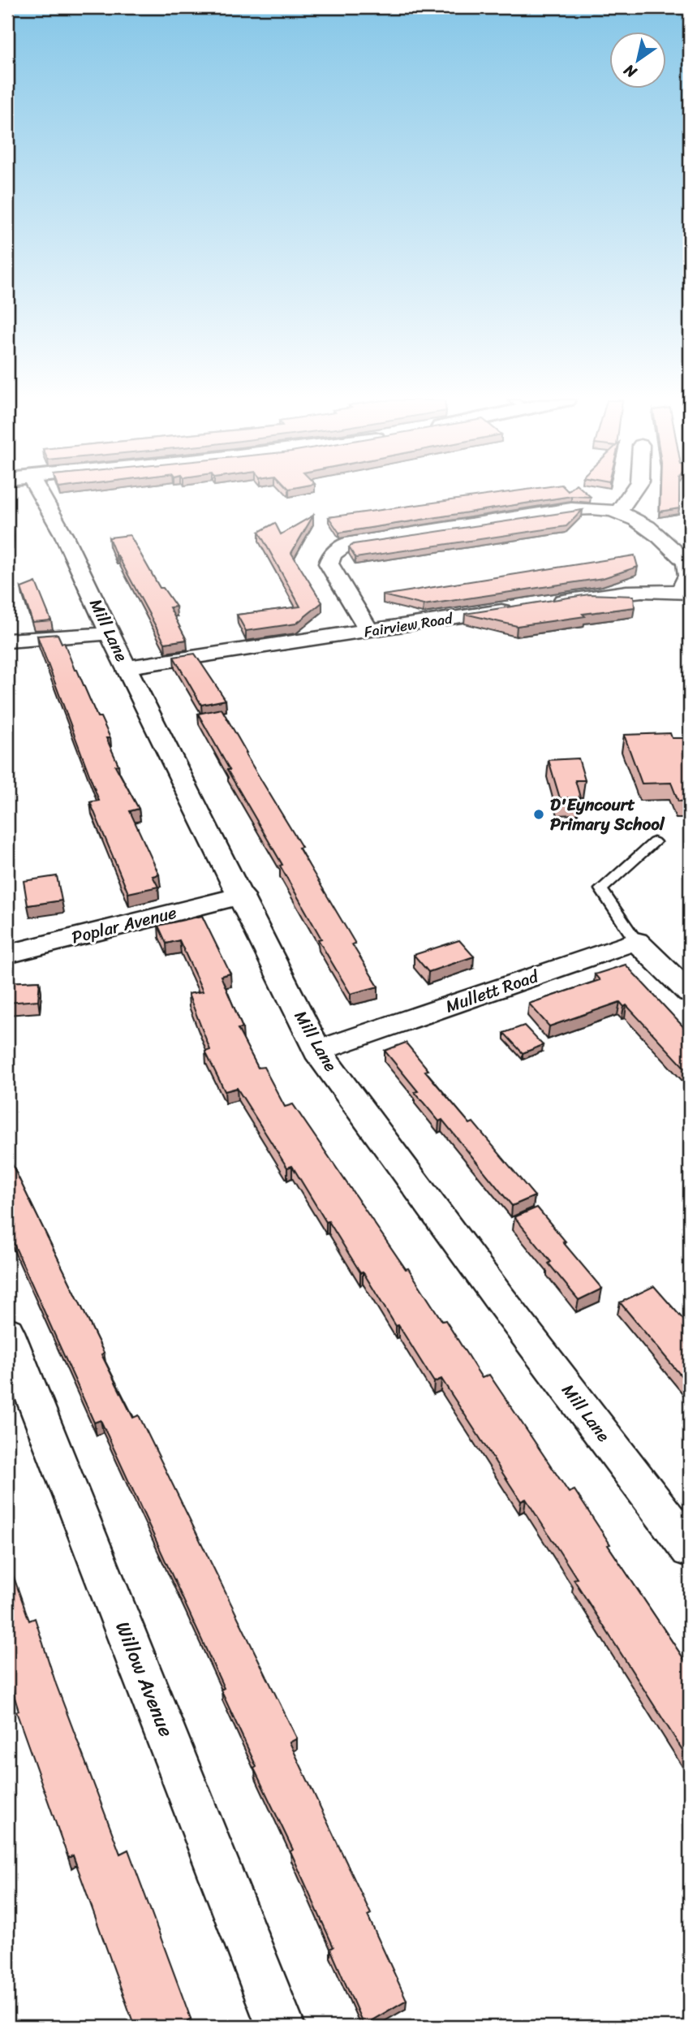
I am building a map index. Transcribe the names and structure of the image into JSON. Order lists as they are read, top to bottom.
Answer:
{
  "streets": {
    "street": [
      "Fairview Road",
      "Mill Lane",
      "Poplar Avenue",
      "Mullett Road",
      "Willow Avenue"
    ]
  },
  "crossings": [
    ["Fairview Road", "Mill Lane"],
    ["Mill Lane", "Poplar Avenue"],
    ["Mill Lane", "Mullett Road"]
  ],
  "places": ["D'Eyncourt Primary School"],
  "north": "bottom left"
}
